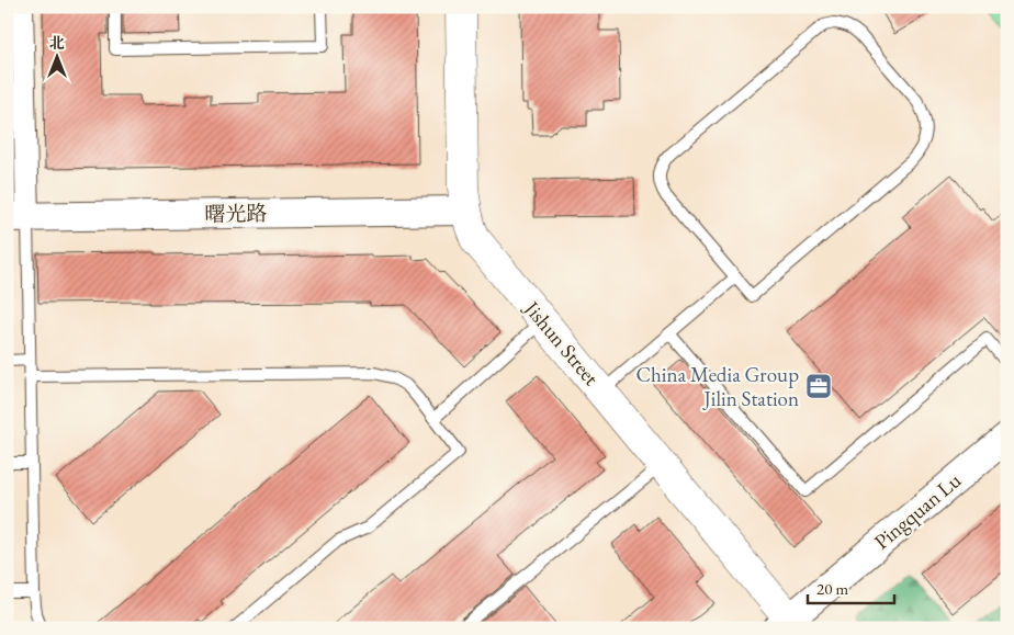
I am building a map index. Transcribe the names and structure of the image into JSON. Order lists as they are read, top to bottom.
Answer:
{
  "streets": {
    "main road": ["Jishun Street"],
    "street": ["曙光路", "Pingquan Lu"]
  },
  "crossings": [
    ["曙光路", "Jishun Street"],
    ["Jishun Street", "Pingquan Lu"]
  ],
  "places": {
    "office": ["China Media Group Jilin Station"]
  },
  "scale_bar": "20 m",
  "north": "top"
}
